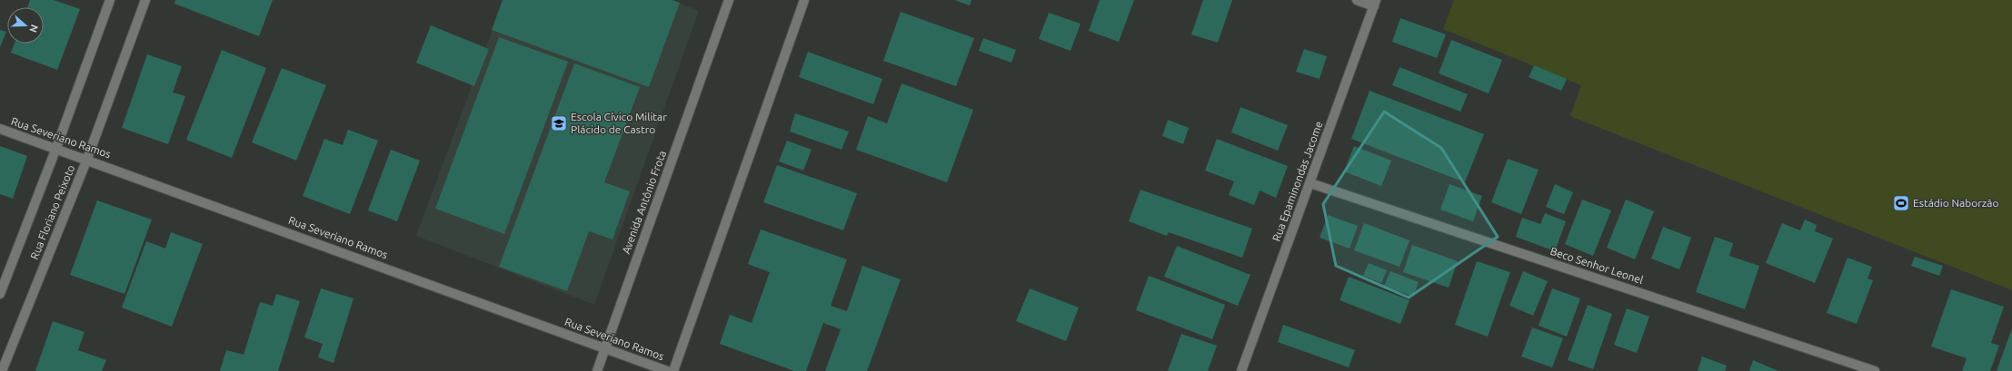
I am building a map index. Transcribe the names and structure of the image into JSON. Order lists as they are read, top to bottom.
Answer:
{
  "streets": {
    "street": [
      "Rua Severiano Ramos",
      "Rua Epaminondas Jacome",
      "Avenida Antônio Frota",
      "Rua Floriano Peixoto",
      "Beco Senhor Leonel"
    ]
  },
  "crossings": [
    ["Rua Severiano Ramos", "Avenida Antônio Frota"],
    ["Rua Severiano Ramos", "Rua Floriano Peixoto"],
    ["Rua Epaminondas Jacome", "Beco Senhor Leonel"]
  ],
  "places": {
    "school or university": ["Escola Cívico Militar Plácido de Castro"],
    "sports": ["Estádio Naborzão"]
  },
  "north": "right"
}
